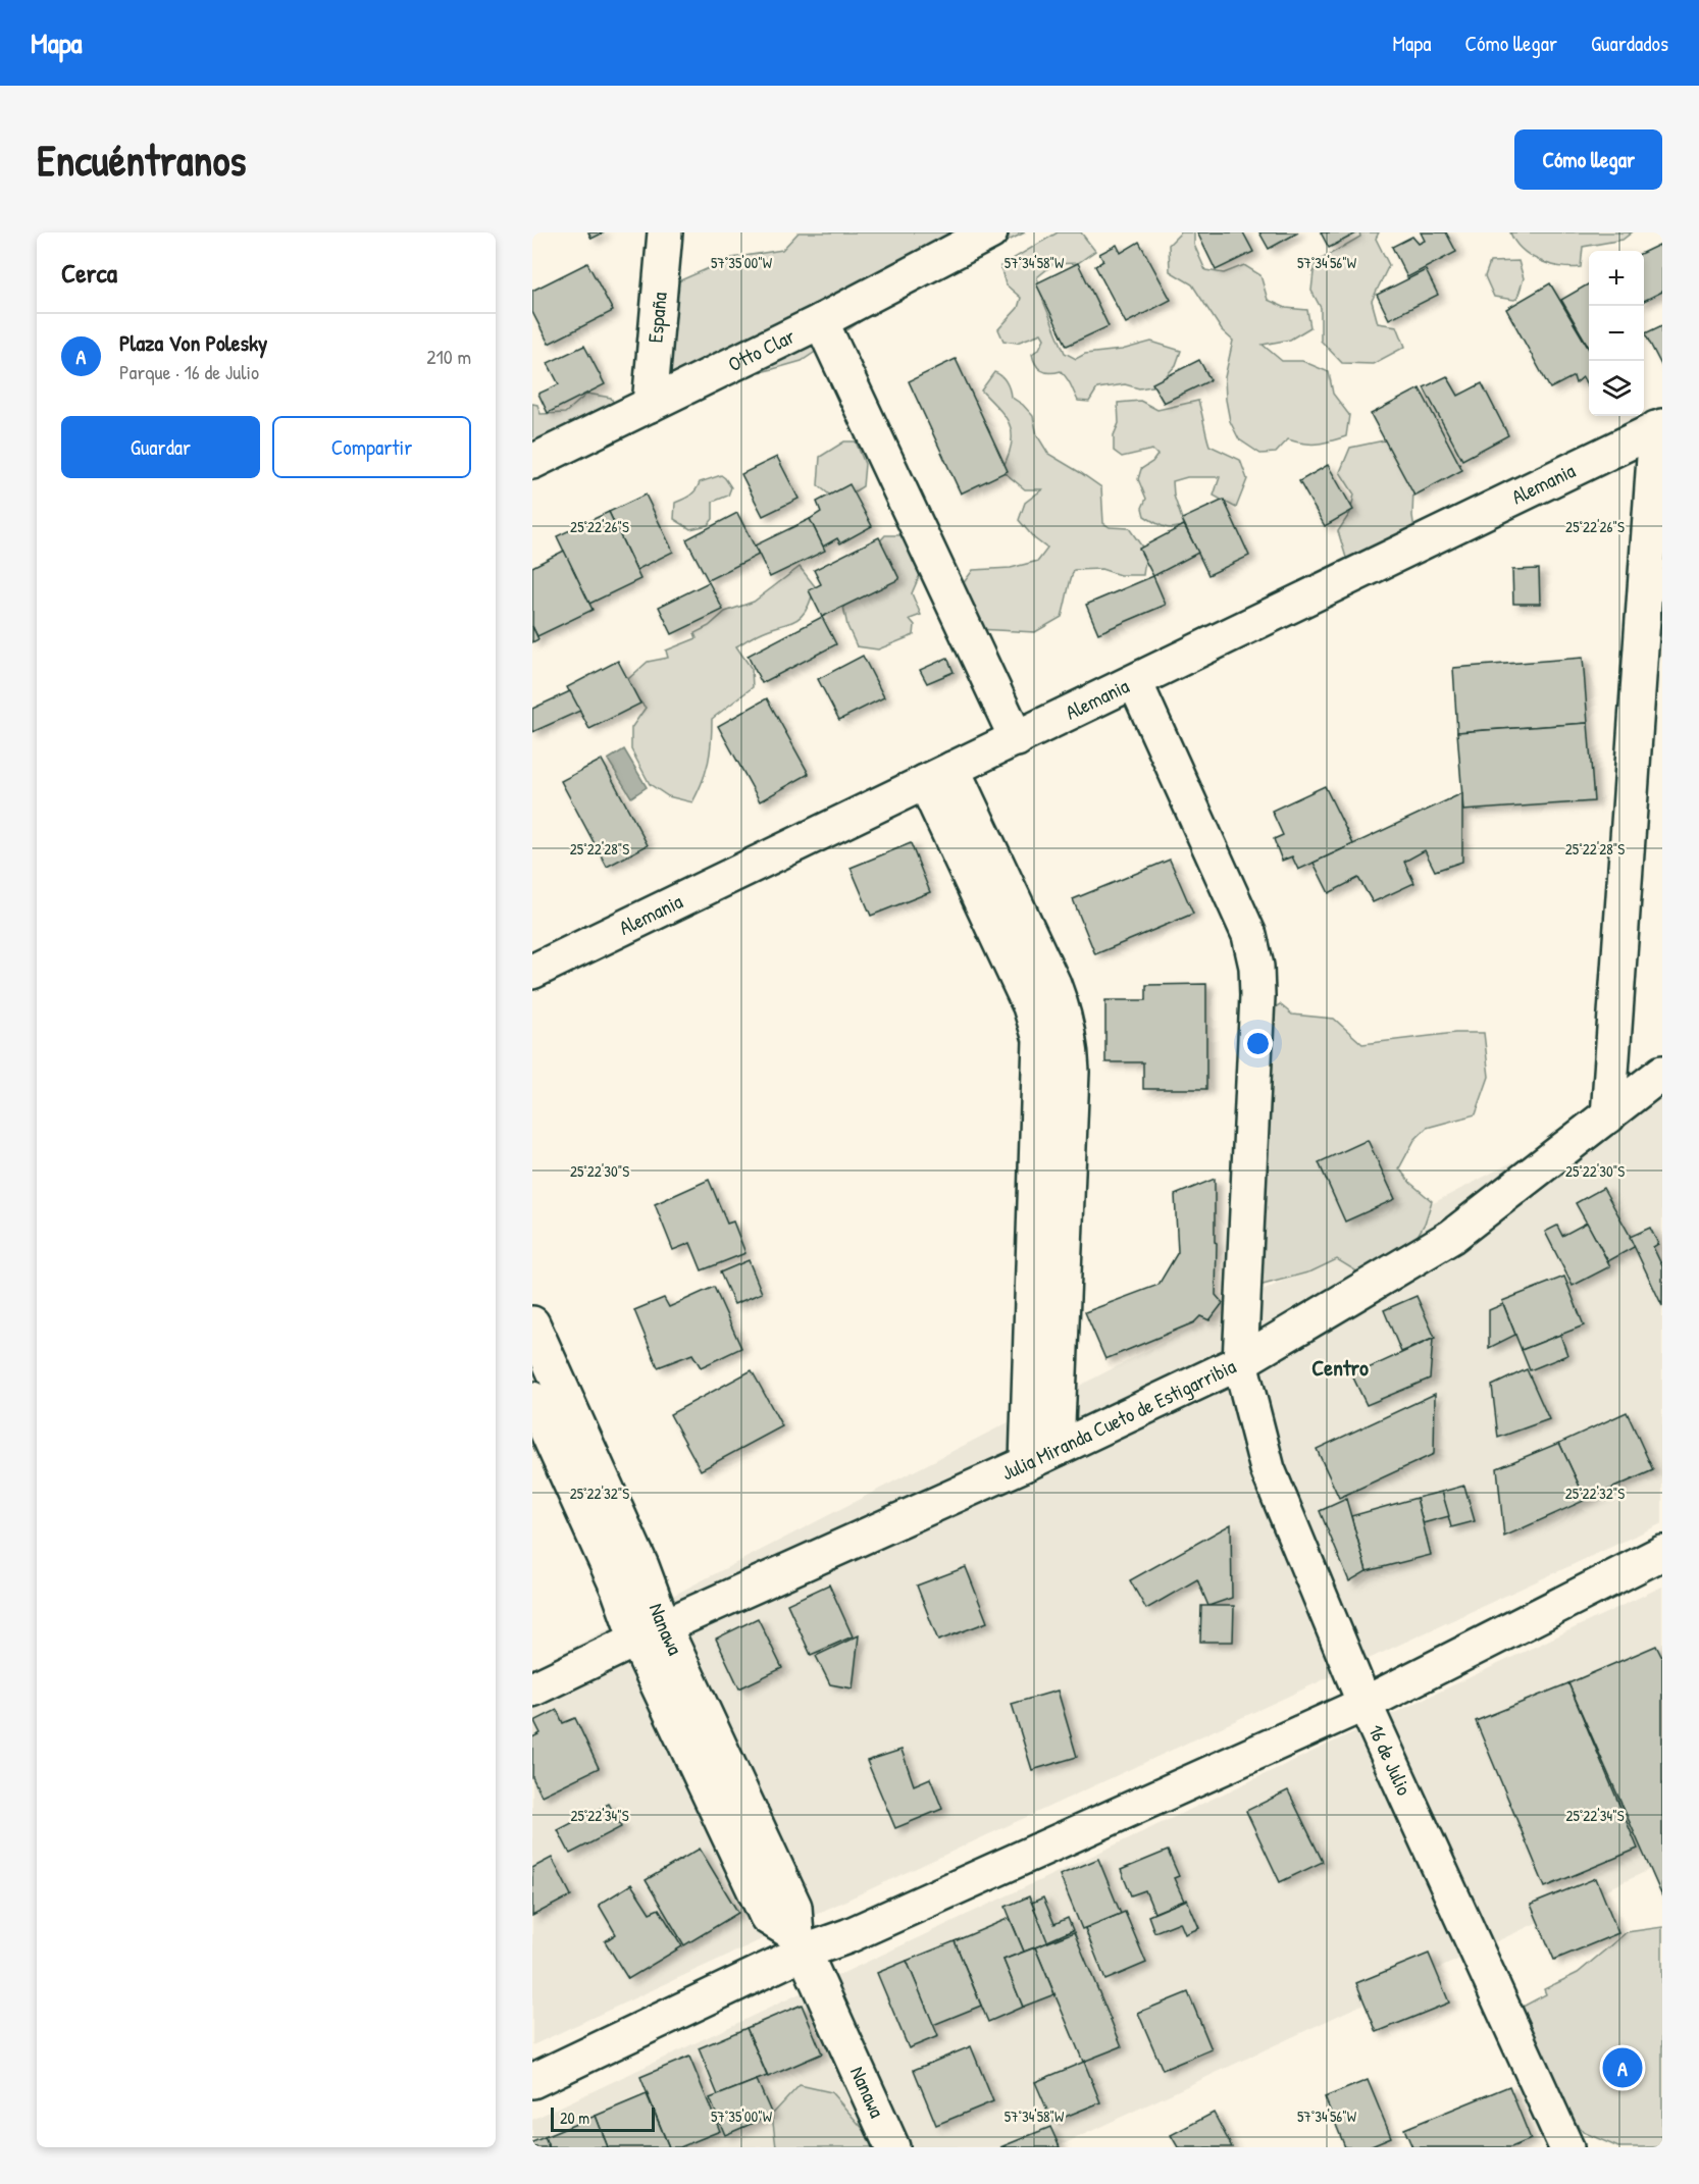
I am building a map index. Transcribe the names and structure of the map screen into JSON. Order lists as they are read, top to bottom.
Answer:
{
  "streets": {
    "street": [
      "España",
      "Otto Clar",
      "Alemania",
      "Julia Miranda Cueto de Estigarribia",
      "Nanawa",
      "16 de Julio"
    ]
  },
  "crossings": [
    ["España", "Otto Clar"],
    ["Alemania", "16 de Julio"],
    ["Julia Miranda Cueto de Estigarribia", "Nanawa"],
    ["Julia Miranda Cueto de Estigarribia", "16 de Julio"]
  ],
  "districts": ["Centro"],
  "scale_bar": "20 m",
  "page": {
    "header": "Mapa",
    "nav": ["Mapa", "Cómo llegar", "Guardados"],
    "buttons": [
      "Cómo llegar",
      ["Guardar", "Compartir"]
    ],
    "title": "Encuéntranos",
    "heading": "Cerca",
    "map_buttons": ["+", "−"],
    "list": [
      {
        "mark": "A",
        "name": "Plaza Von Polesky",
        "note": "Parque · 16 de Julio",
        "value": "210 m"
      }
    ],
    "pins": "A",
    "scale": "20 m"
  },
  "coordinates": [
    "57°35'00\"W",
    "57°34'58\"W",
    "57°34'56\"W",
    "25°22'26\"S",
    "25°22'28\"S",
    "25°22'30\"S",
    "25°22'32\"S",
    "25°22'34\"S"
  ]
}
